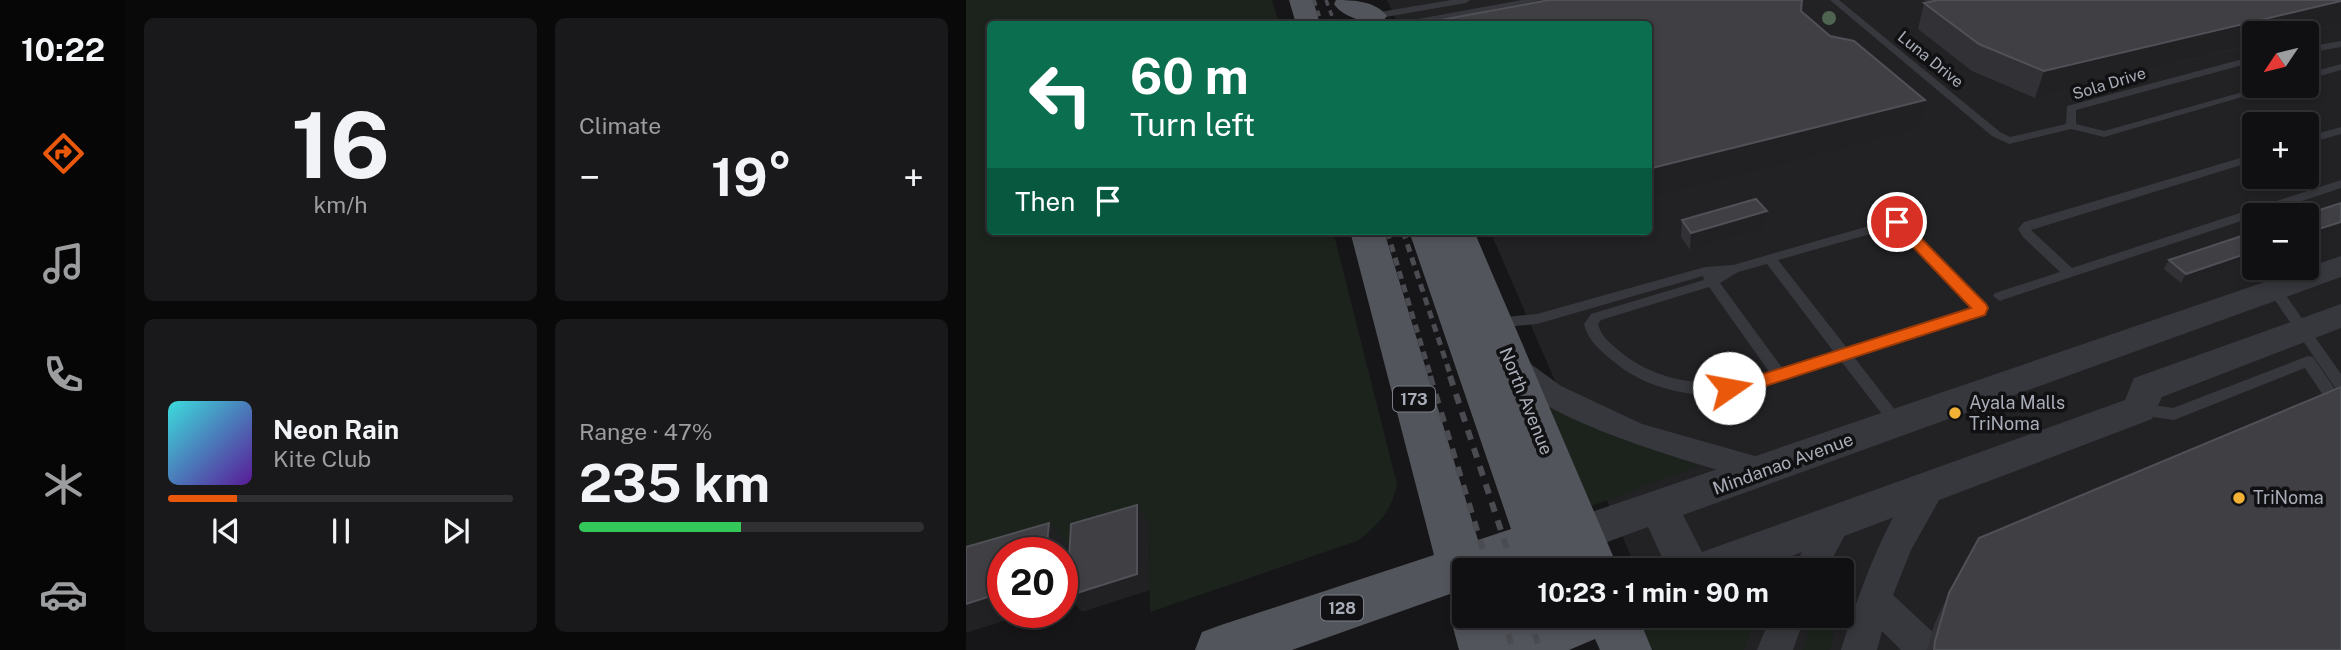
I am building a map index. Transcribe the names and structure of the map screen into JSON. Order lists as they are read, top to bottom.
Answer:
{
  "streets": {
    "main road": [
      "173",
      "North Avenue",
      "Mindanao Avenue",
      "128"
    ],
    "lane": ["Luna Drive", "Sola Drive"]
  },
  "crossings": [
    ["Luna Drive", "Sola Drive"],
    ["North Avenue", "Mindanao Avenue"]
  ],
  "places": ["Ayala Malls TriNoma", "TriNoma"],
  "north": "bottom left",
  "page": {
    "tabs": "10:22",
    "tile": [
      ["16", "km/h"],
      "Climate",
      ["Range · 47%", "235 km"]
    ],
    "map_buttons": ["+", "−"],
    "turn": ["60 m", "Turn left"],
    "heat": ["−", "19°", "+"],
    "then": "Then",
    "song": ["Neon Rain", "Kite Club"],
    "limit": "20",
    "trip": "10:23 · 1 min · 90 m"
  }
}
